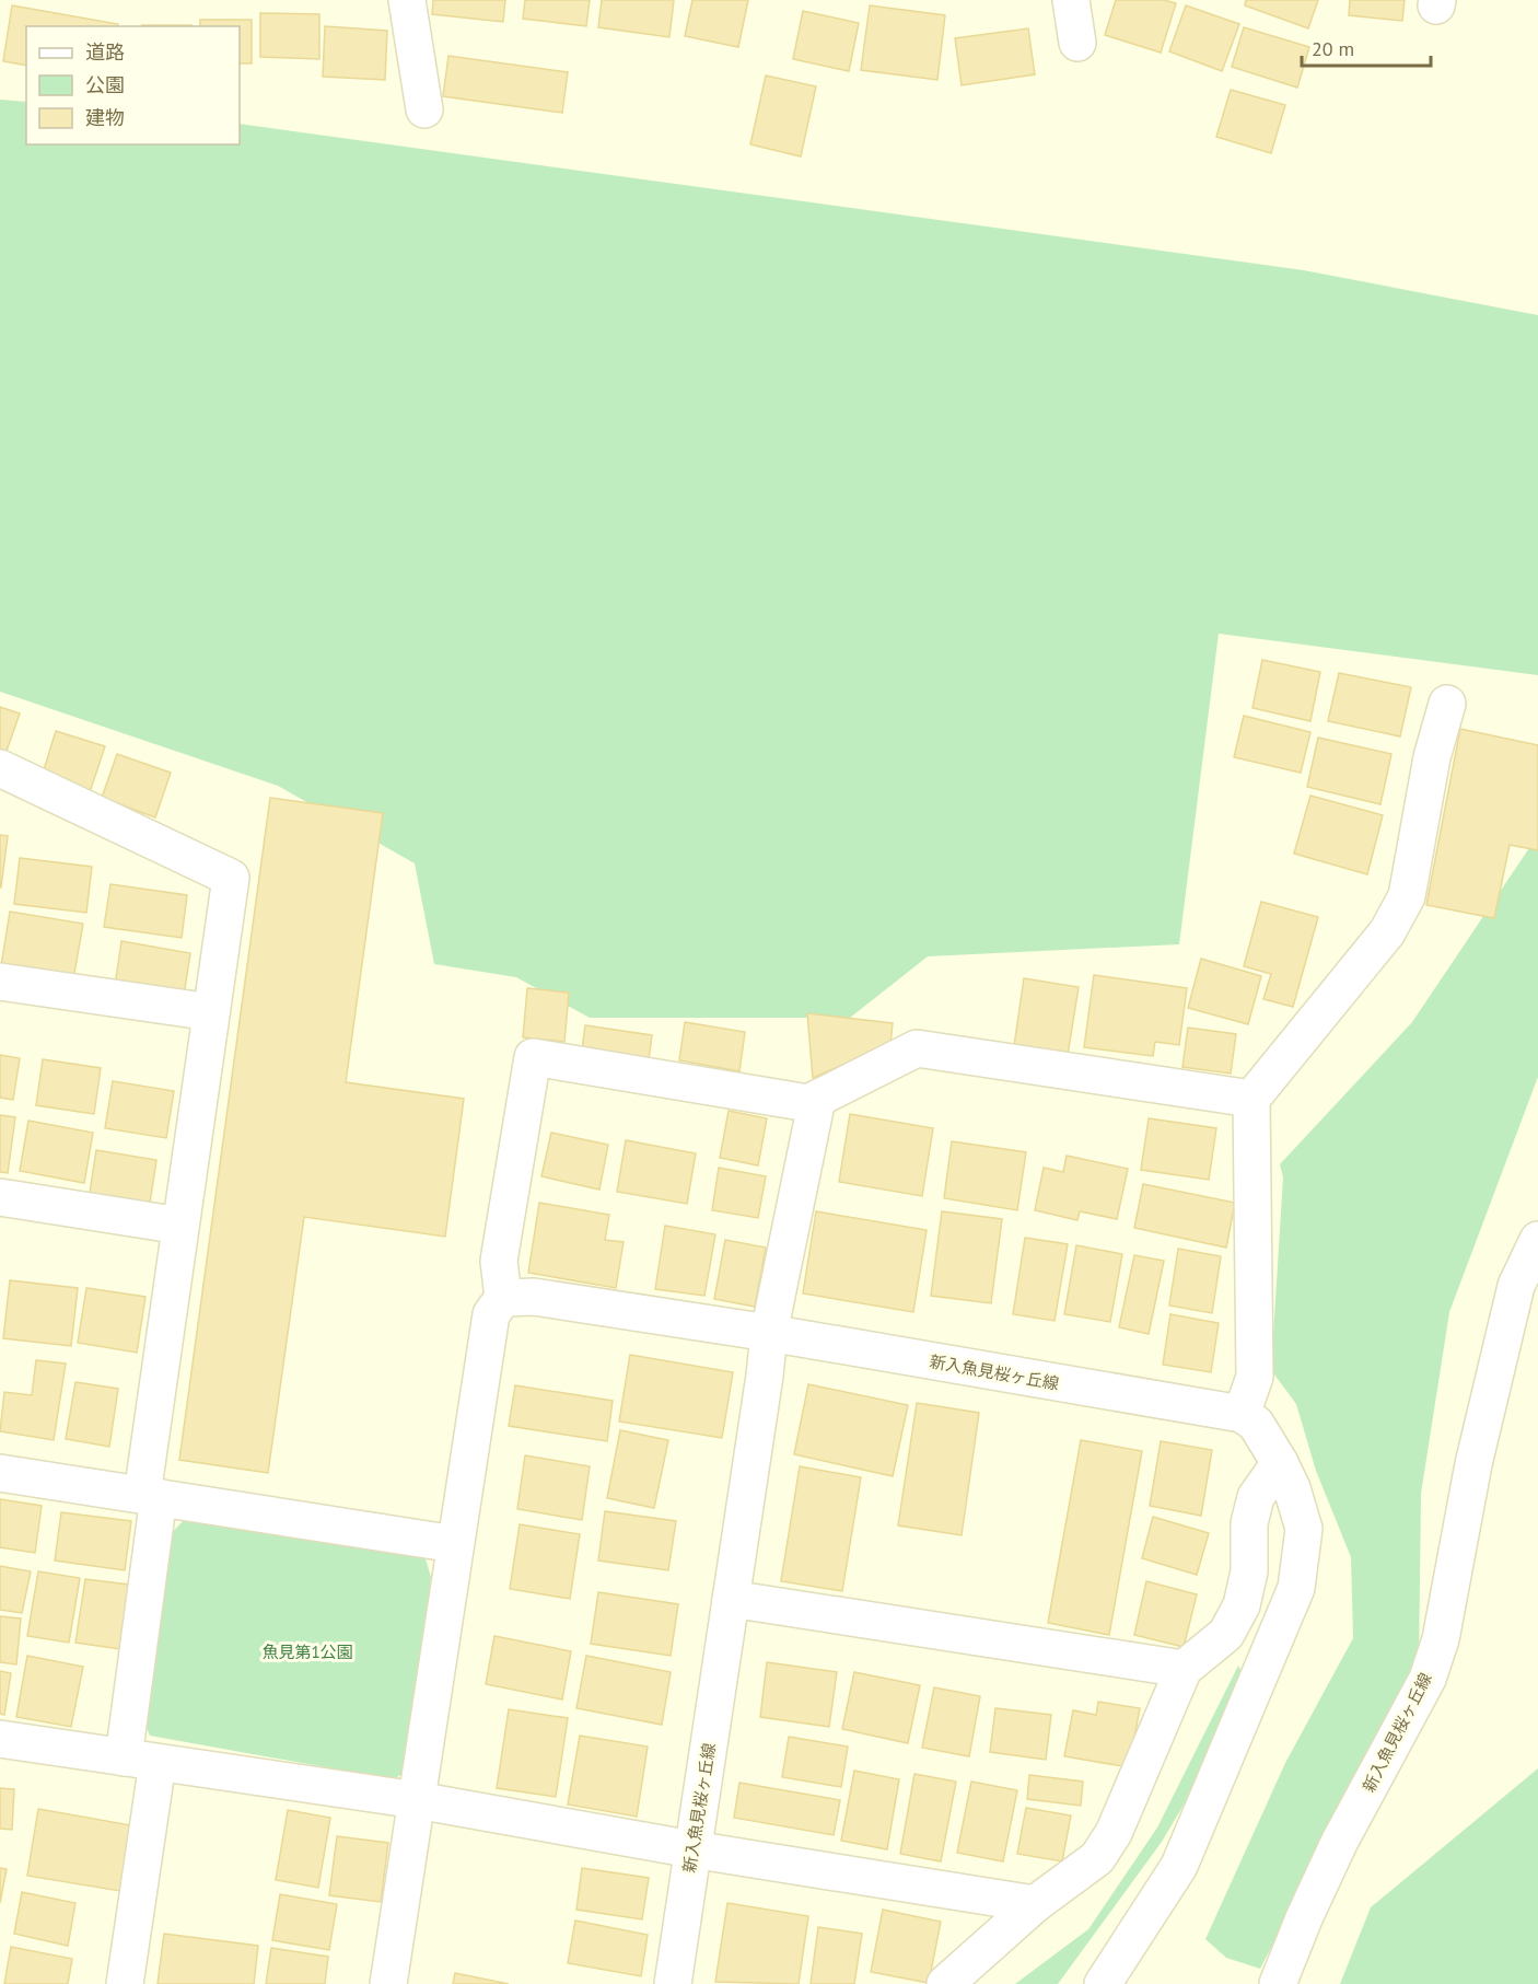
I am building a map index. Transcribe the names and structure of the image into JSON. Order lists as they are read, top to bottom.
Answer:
{
  "streets": {
    "street": ["新入魚見桜ヶ丘線"]
  },
  "parks": ["魚見第1公園"],
  "legend": ["道路", "公園", "建物"],
  "scale_bar": "20 m"
}
